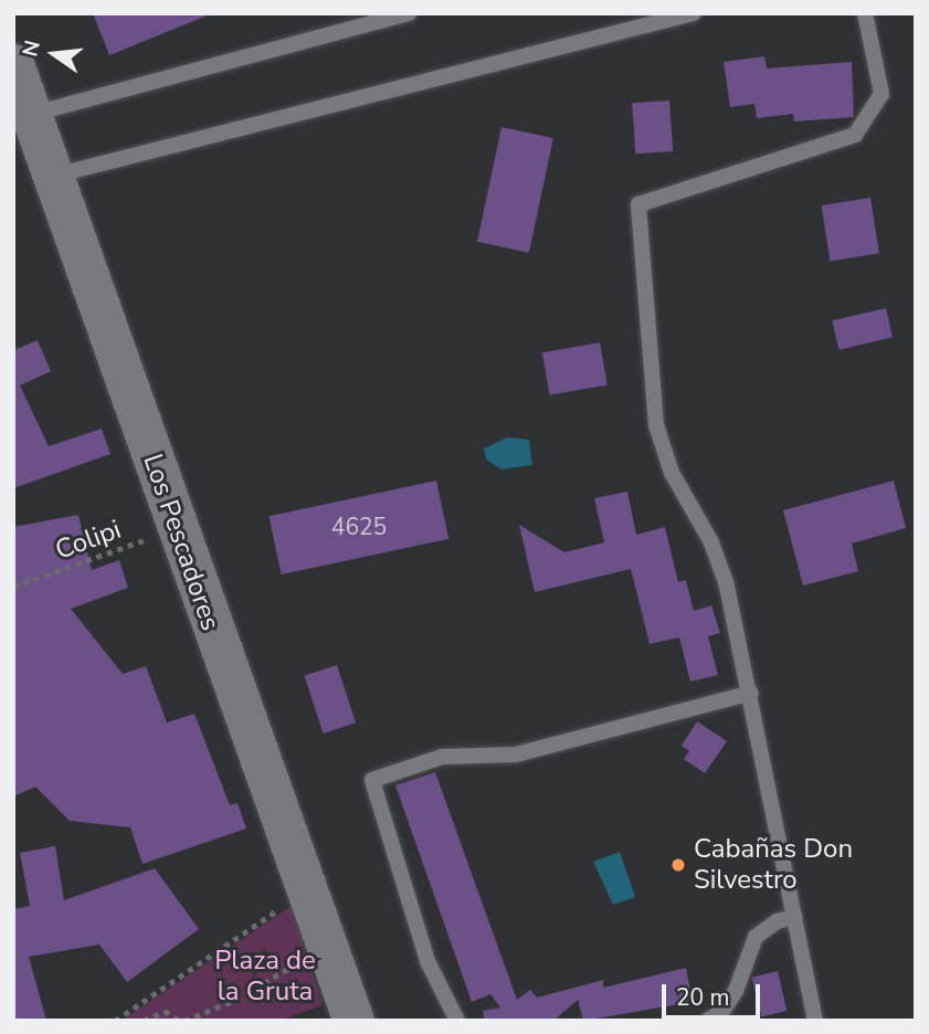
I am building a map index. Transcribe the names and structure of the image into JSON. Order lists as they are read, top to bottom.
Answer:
{
  "streets": {
    "street": ["Los Pescadores"],
    "path": ["Colipi"]
  },
  "crossings": [
    ["Colipi", "Los Pescadores"]
  ],
  "parks": ["Plaza de la Gruta"],
  "places": ["Cabañas Don Silvestro"],
  "house_numbers": ["4625"],
  "scale_bar": "20 m",
  "north": "left"
}
